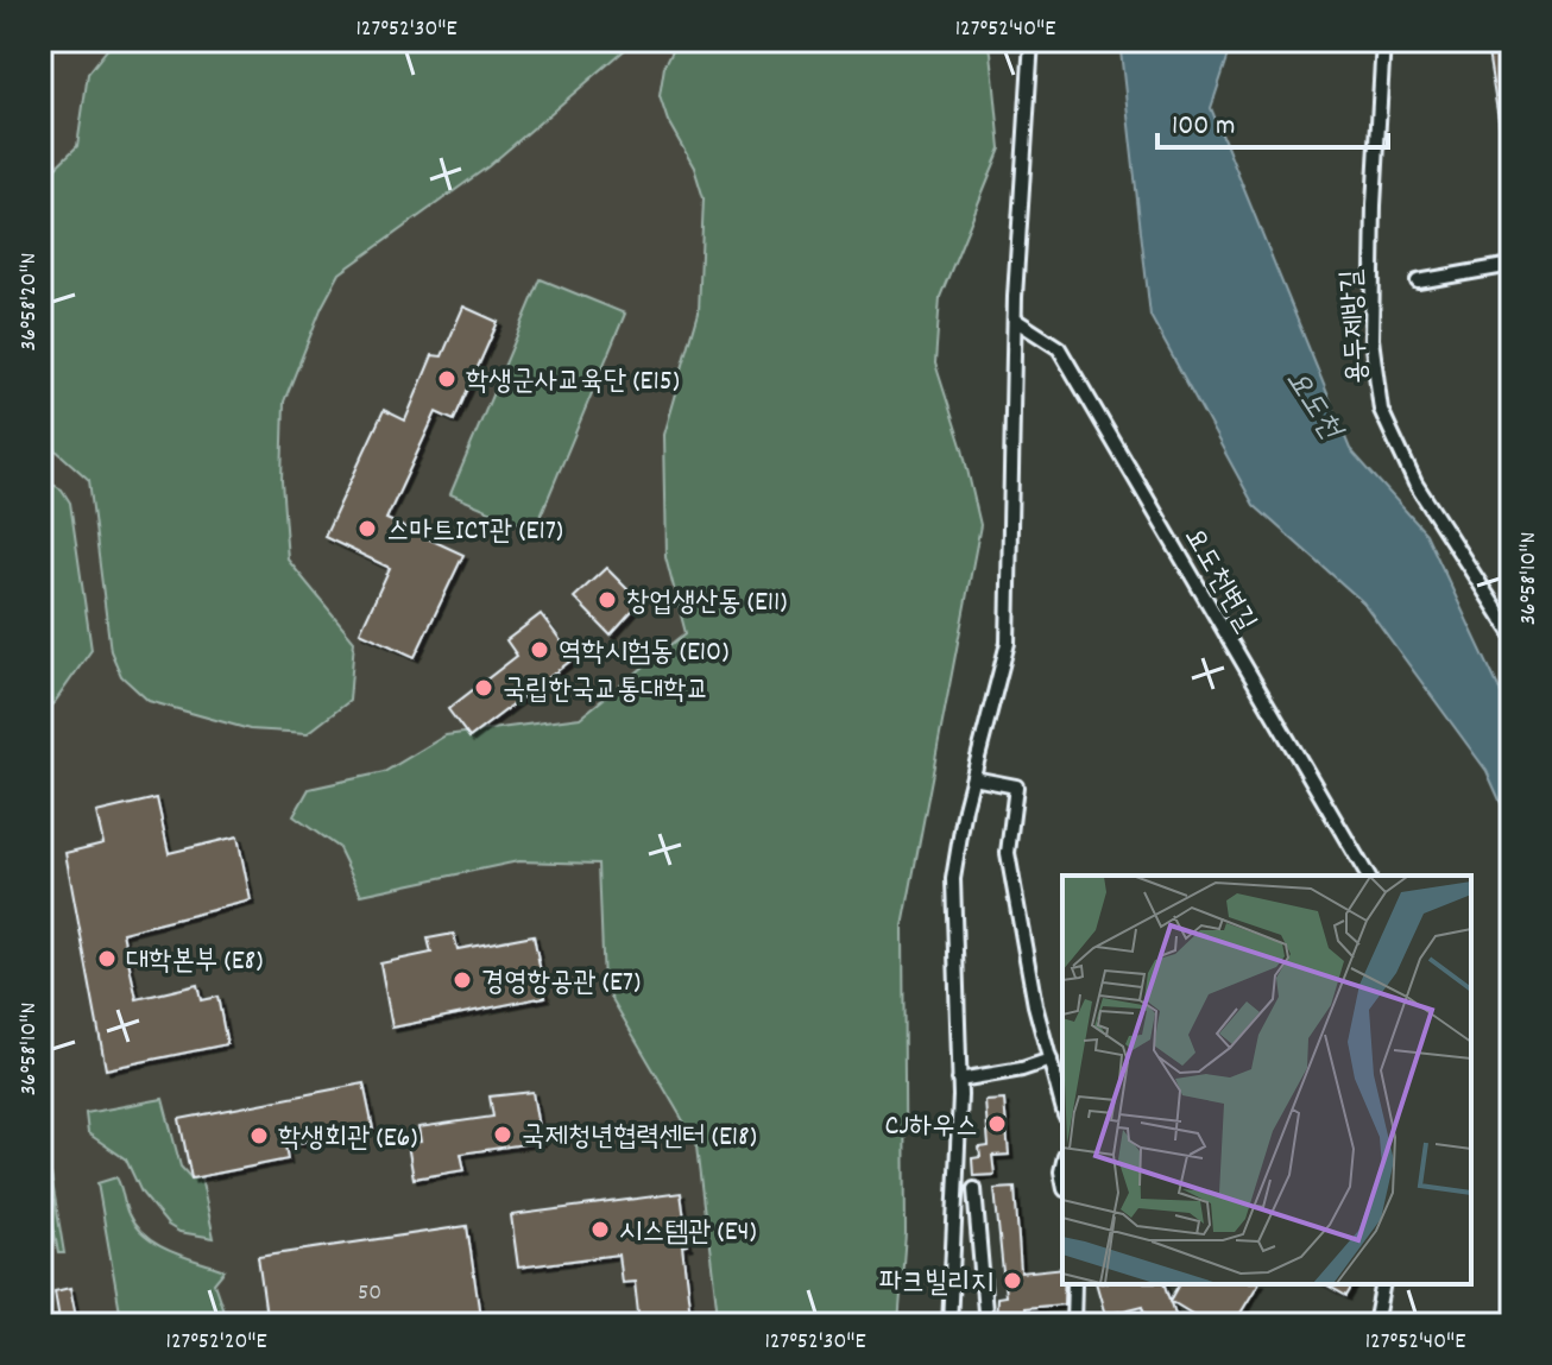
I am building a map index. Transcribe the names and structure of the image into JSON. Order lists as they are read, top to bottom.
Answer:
{
  "streets": {
    "street": ["용두제방길", "요도천변길"]
  },
  "water": ["요도천"],
  "places": [
    "학생군사교육단 (E15)",
    "스마트ICT관 (E17)",
    "창업생산동 (E11)",
    "역학시험동 (E10)",
    "국립한국교통대학교",
    "대학본부 (E8)",
    "경영항공관 (E7)",
    "CJ하우스",
    "국제청년협력센터 (E18)",
    "학생회관 (E6)",
    "시스템관 (E4)",
    "파크빌리지"
  ],
  "house_numbers": ["50"],
  "scale_bar": "100 m",
  "coordinates": [
    "127°52'30\"E",
    "127°52'40\"E",
    "36°58'20\"N",
    "36°58'10\"N",
    "127°52'20\"E"
  ]
}
